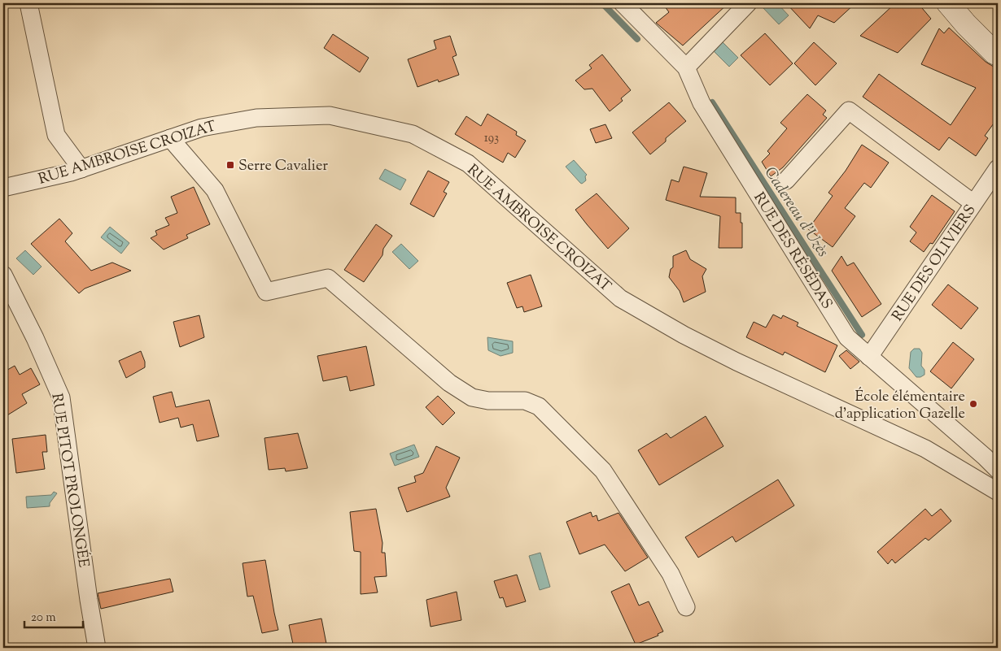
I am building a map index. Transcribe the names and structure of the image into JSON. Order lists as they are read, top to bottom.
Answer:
{
  "streets": {
    "street": [
      "RUE AMBROISE CROIZAT",
      "RUE DES RÉSÉDAS",
      "RUE DES OLIVIERS",
      "RUE PITOT PROLONGÉE"
    ]
  },
  "crossings": [
    ["RUE DES RÉSÉDAS", "RUE DES OLIVIERS"]
  ],
  "water": ["Cadereau d'Uzès"],
  "places": {
    "transit": ["Serre Cavalier"],
    "other": ["École élémentaire d'application Gazelle"]
  },
  "house_numbers": ["193"],
  "scale_bar": "20 m"
}
